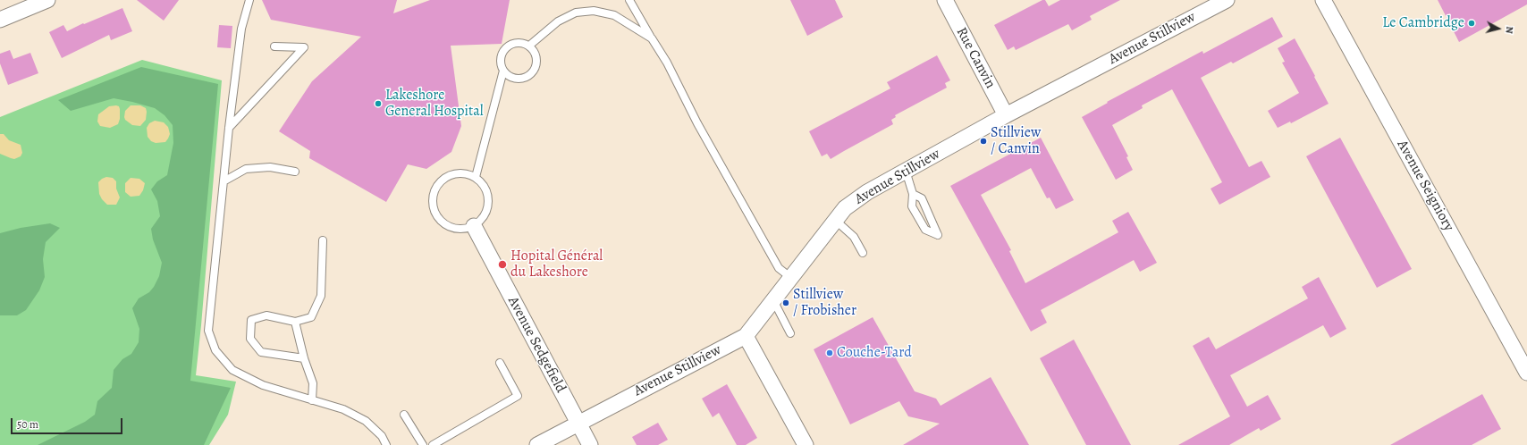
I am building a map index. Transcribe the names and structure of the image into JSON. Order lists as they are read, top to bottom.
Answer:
{
  "streets": {
    "street": [
      "Avenue Stillview",
      "Rue Canvin",
      "Avenue Seigniory",
      "Avenue Sedgefield"
    ]
  },
  "crossings": [
    ["Avenue Stillview", "Rue Canvin"],
    ["Avenue Stillview", "Avenue Sedgefield"]
  ],
  "places": [
    "Le Cambridge",
    "Lakeshore General Hospital",
    "Stillview / Canvin",
    "Hopital Général du Lakeshore",
    "Stillview / Frobisher",
    "Couche-Tard"
  ],
  "scale_bar": "50 m",
  "north": "right"
}
